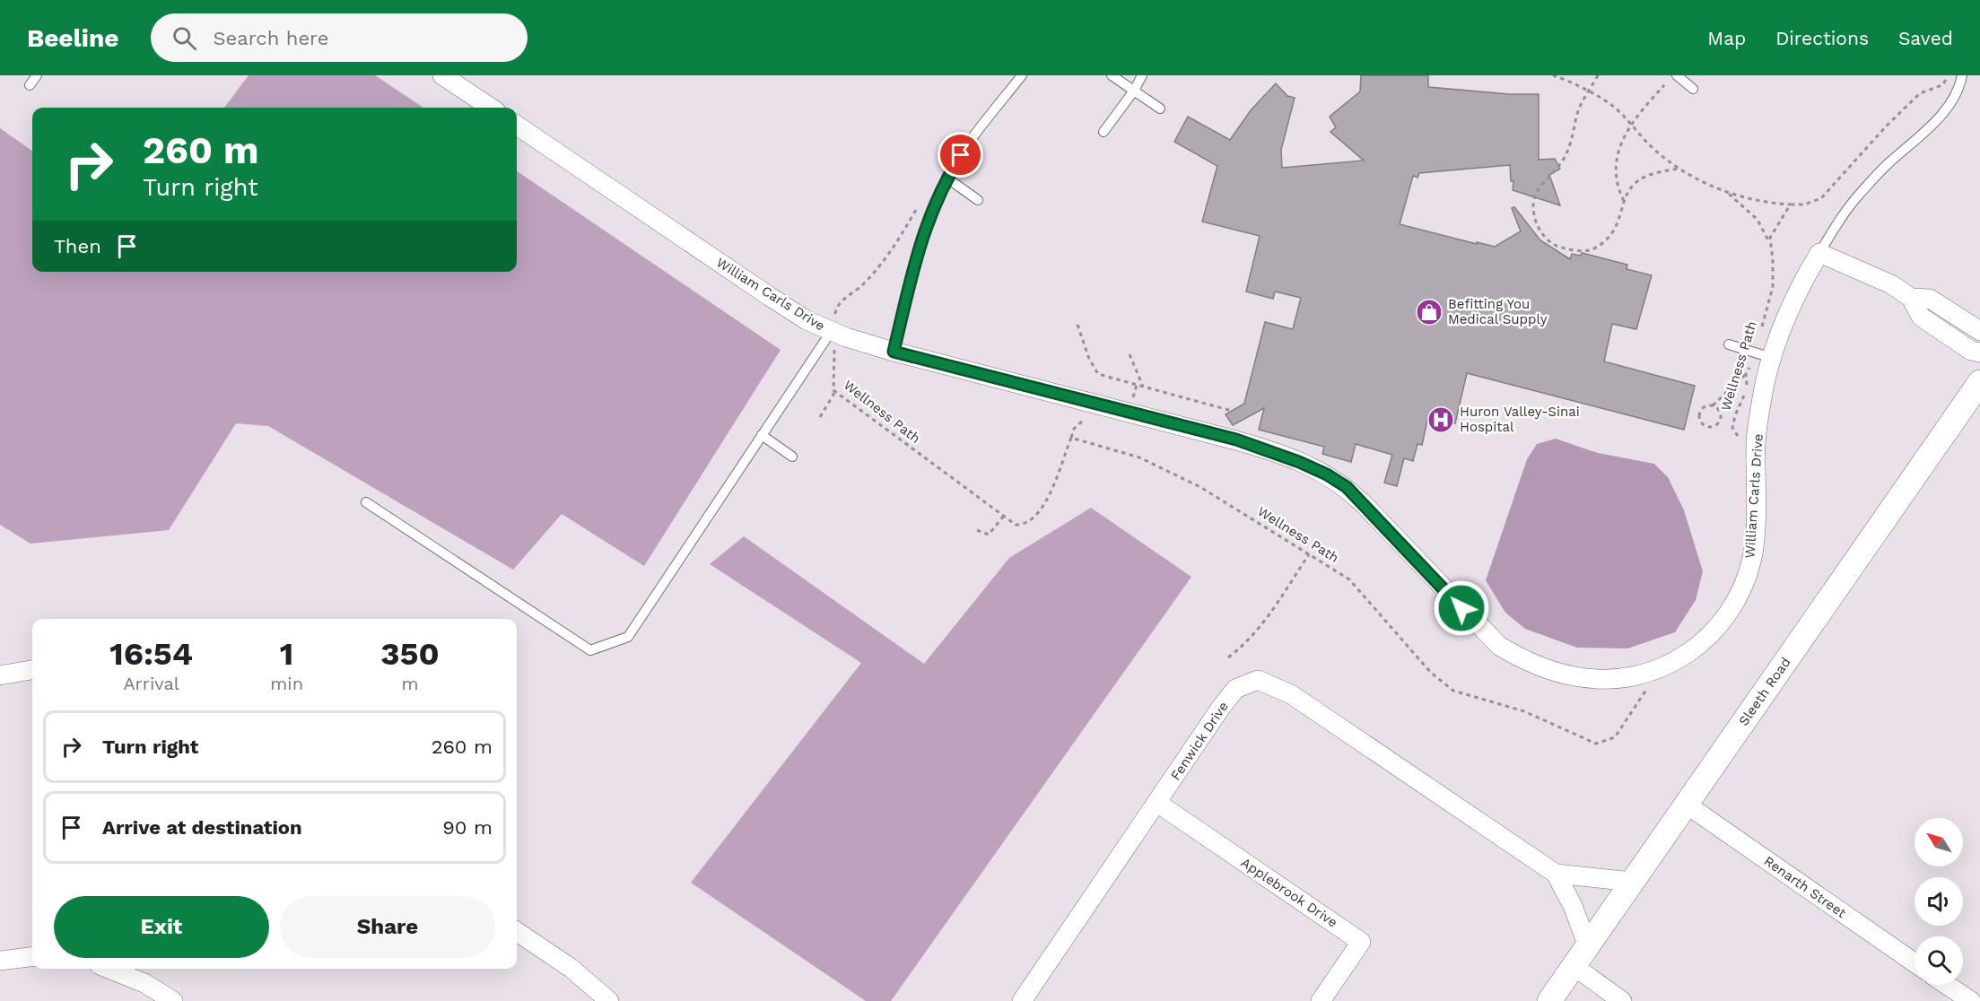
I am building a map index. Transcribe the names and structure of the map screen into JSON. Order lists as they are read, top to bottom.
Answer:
{
  "streets": {
    "street": [
      "William Carls Drive",
      "Sleeth Road",
      "Fenwick Drive",
      "Renarth Street",
      "Applebrook Drive"
    ],
    "path": ["Wellness Path"]
  },
  "crossings": [
    ["William Carls Drive", "Wellness Path"],
    ["Sleeth Road", "Fenwick Drive"],
    ["Sleeth Road", "Renarth Street"],
    ["Fenwick Drive", "Applebrook Drive"]
  ],
  "places": {
    "shop": ["Befitting You Medical Supply"],
    "hospital": ["Huron Valley-Sinai Hospital"]
  },
  "north": "top left",
  "page": {
    "header": "Beeline",
    "search": "Search here",
    "nav": ["Map", "Directions", "Saved"],
    "turn": ["260 m", "Turn right"],
    "then": "Then",
    "eta": [
      "16:54",
      "Arrival",
      "1",
      "min",
      "350",
      "m"
    ],
    "list": [
      {
        "name": "Turn right",
        "value": "260 m"
      },
      {
        "name": "Arrive at destination",
        "value": "90 m"
      }
    ],
    "buttons": ["Exit", "Share"]
  }
}
